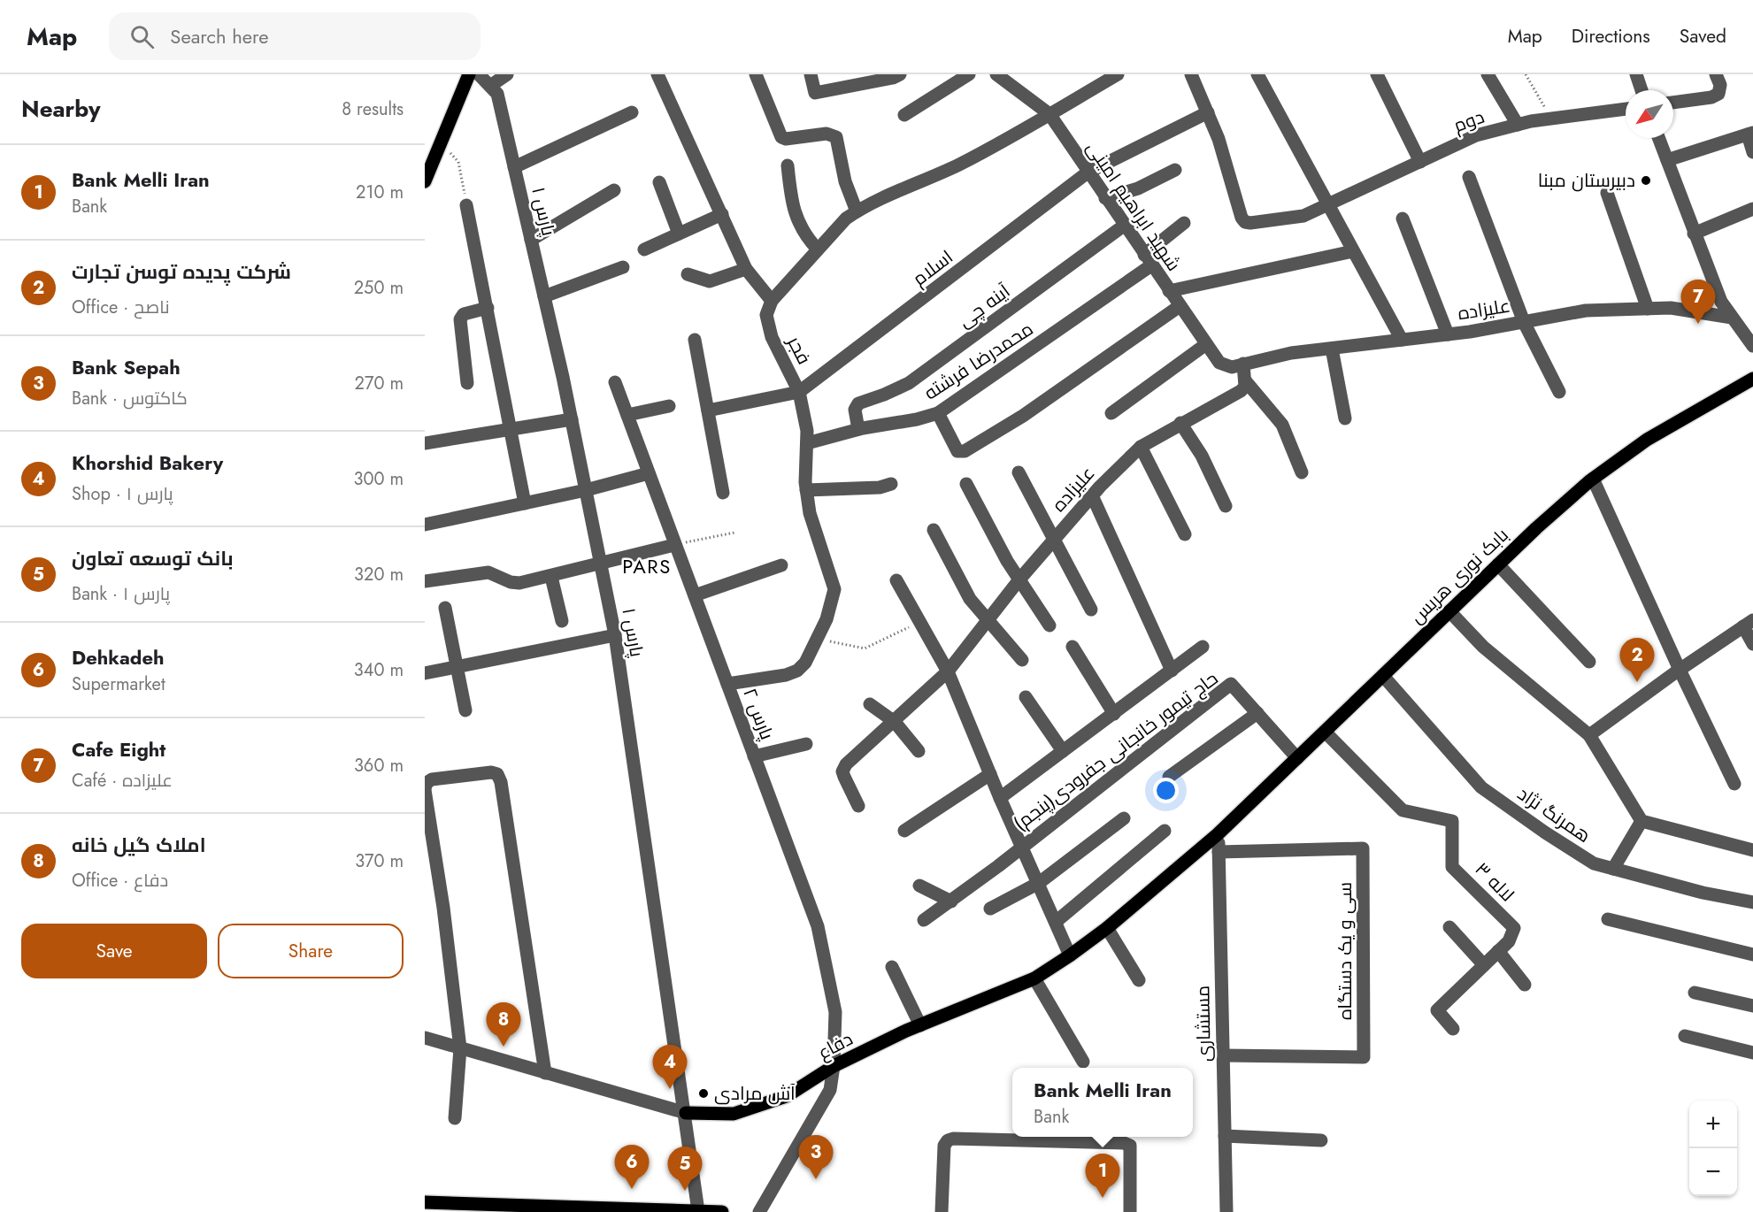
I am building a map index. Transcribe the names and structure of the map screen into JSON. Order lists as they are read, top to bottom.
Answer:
{
  "streets": {
    "main road": ["بابک نوری هریس", "دفاع"],
    "street": [
      "دوم",
      "شهید ابراهیم امینی",
      "پارس ۱",
      "اسلام",
      "آینه چی",
      "علیزاده",
      "فجر",
      "محمدرضا فرشته",
      "پارس ۲",
      "حاج تیمور خانجانی جفرودی(پنجم)",
      "همرنگ نژاد",
      "لاله ۳",
      "سی و یک دستگاه",
      "مستشاری"
    ]
  },
  "crossings": [
    ["دوم", "اسلام"],
    ["شهید ابراهیم امینی", "اسلام"],
    ["شهید ابراهیم امینی", "آینه چی"],
    ["شهید ابراهیم امینی", "علیزاده"],
    ["شهید ابراهیم امینی", "محمدرضا فرشته"],
    ["پارس ۱", "دفاع"],
    ["اسلام", "فجر"],
    ["آینه چی", "محمدرضا فرشته"],
    ["فجر", "محمدرضا فرشته"],
    ["فجر", "پارس ۲"],
    ["بابک نوری هریس", "حاج تیمور خانجانی جفرودی(پنجم)"],
    ["بابک نوری هریس", "همرنگ نژاد"],
    ["بابک نوری هریس", "لاله ۳"],
    ["بابک نوری هریس", "مستشاری"],
    ["بابک نوری هریس", "دفاع"],
    ["پارس ۲", "دفاع"],
    ["سی و یک دستگاه", "مستشاری"],
    ["مستشاری", "دفاع"]
  ],
  "districts": ["PARS"],
  "places": ["دبیرستان مبنا", "آش مرادی"],
  "north": "bottom left",
  "page": {
    "header": "Map",
    "search": "Search here",
    "nav": ["Map", "Directions", "Saved"],
    "heading": ["Nearby", "8 results"],
    "list": [
      {
        "mark": "1",
        "name": "Bank Melli Iran",
        "note": "Bank",
        "value": "210 m"
      },
      {
        "mark": "2",
        "name": "شرکت پدیده توسن تجارت",
        "note": "Office · ناصح",
        "value": "250 m"
      },
      {
        "mark": "3",
        "name": "Bank Sepah",
        "note": "Bank · کاکتوس",
        "value": "270 m"
      },
      {
        "mark": "4",
        "name": "Khorshid Bakery",
        "note": "Shop · پارس ۱",
        "value": "300 m"
      },
      {
        "mark": "5",
        "name": "بانک توسعه تعاون",
        "note": "Bank · پارس ۱",
        "value": "320 m"
      },
      {
        "mark": "6",
        "name": "Dehkadeh",
        "note": "Supermarket",
        "value": "340 m"
      },
      {
        "mark": "7",
        "name": "Cafe Eight",
        "note": "Café · علیزاده",
        "value": "360 m"
      },
      {
        "mark": "8",
        "name": "املاک گیل خانه",
        "note": "Office · دفاع",
        "value": "370 m"
      }
    ],
    "pins": [
      "7",
      "2",
      "8",
      "4",
      "3",
      "6",
      "5",
      "1"
    ],
    "buttons": ["Save", "Share"],
    "popup": ["Bank Melli Iran", "Bank"],
    "map_buttons": ["+", "−"]
  }
}
